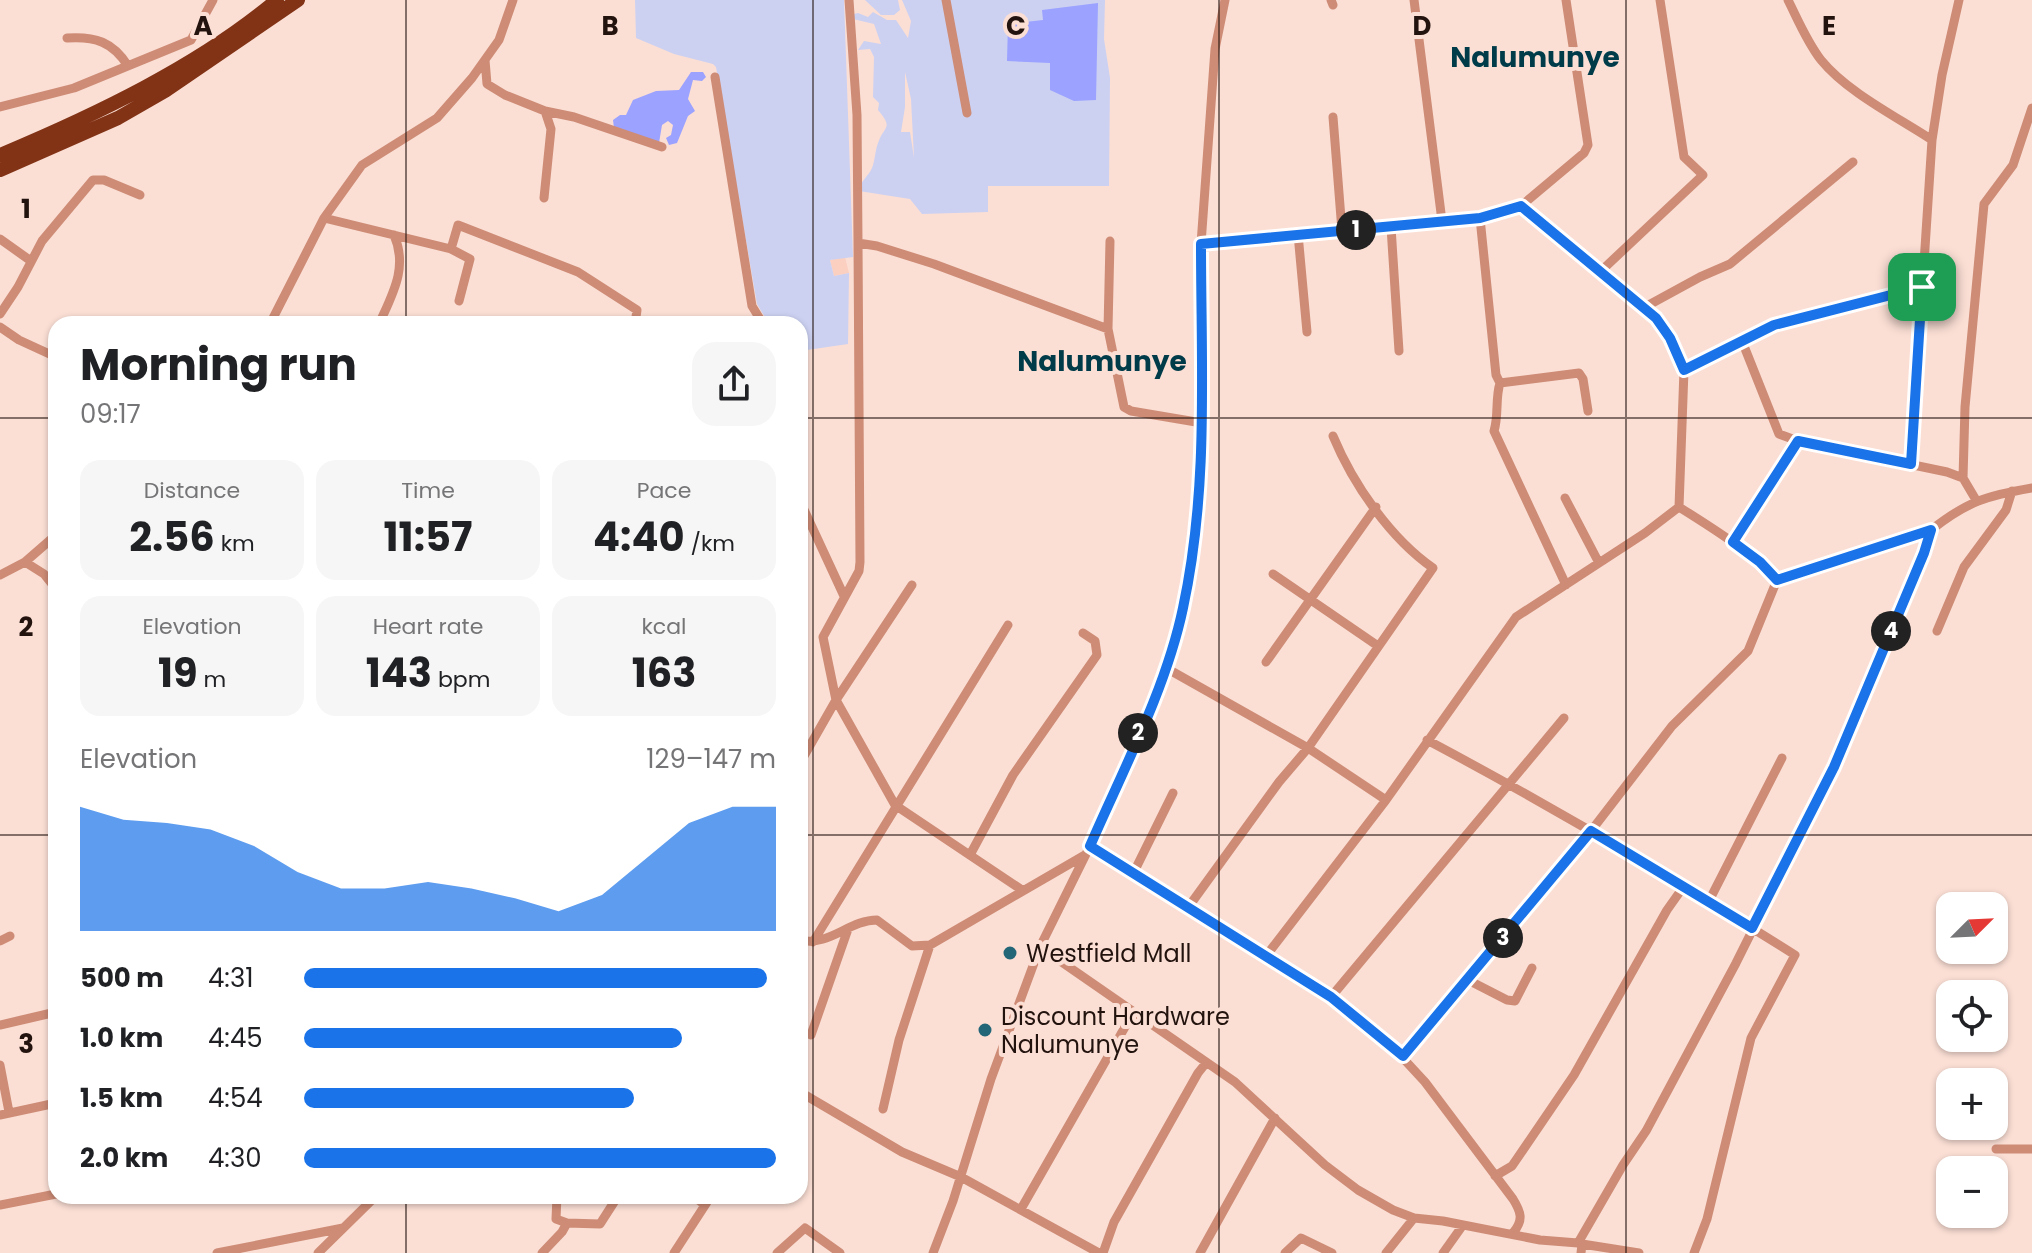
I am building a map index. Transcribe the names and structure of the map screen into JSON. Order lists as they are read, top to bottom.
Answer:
{
  "districts": ["Nalumunye", "Nalumunye"],
  "places": ["Westfield Mall", "Discount Hardware Nalumunye"],
  "north": "top right",
  "page": {
    "pins": [
      "1",
      "4",
      "2",
      "3"
    ],
    "heading": ["Morning run", "09:17"],
    "stats": [
      ["Distance", "2.56 km"],
      ["Time", "11:57"],
      ["Pace", "4:40 /km"],
      ["Elevation", "19 m"],
      ["Heart rate", "143 bpm"],
      ["kcal", "163"]
    ],
    "chart": ["Elevation", "129–147 m"],
    "map_buttons": ["+", "−"],
    "list": [
      {
        "name": "500 m",
        "note": "4:31"
      },
      {
        "name": "1.0 km",
        "note": "4:45"
      },
      {
        "name": "1.5 km",
        "note": "4:54"
      },
      {
        "name": "2.0 km",
        "note": "4:30"
      }
    ]
  },
  "grid": {
    "columns": [
      "A",
      "B",
      "C",
      "D",
      "E"
    ],
    "rows": ["1", "2", "3"]
  }
}
